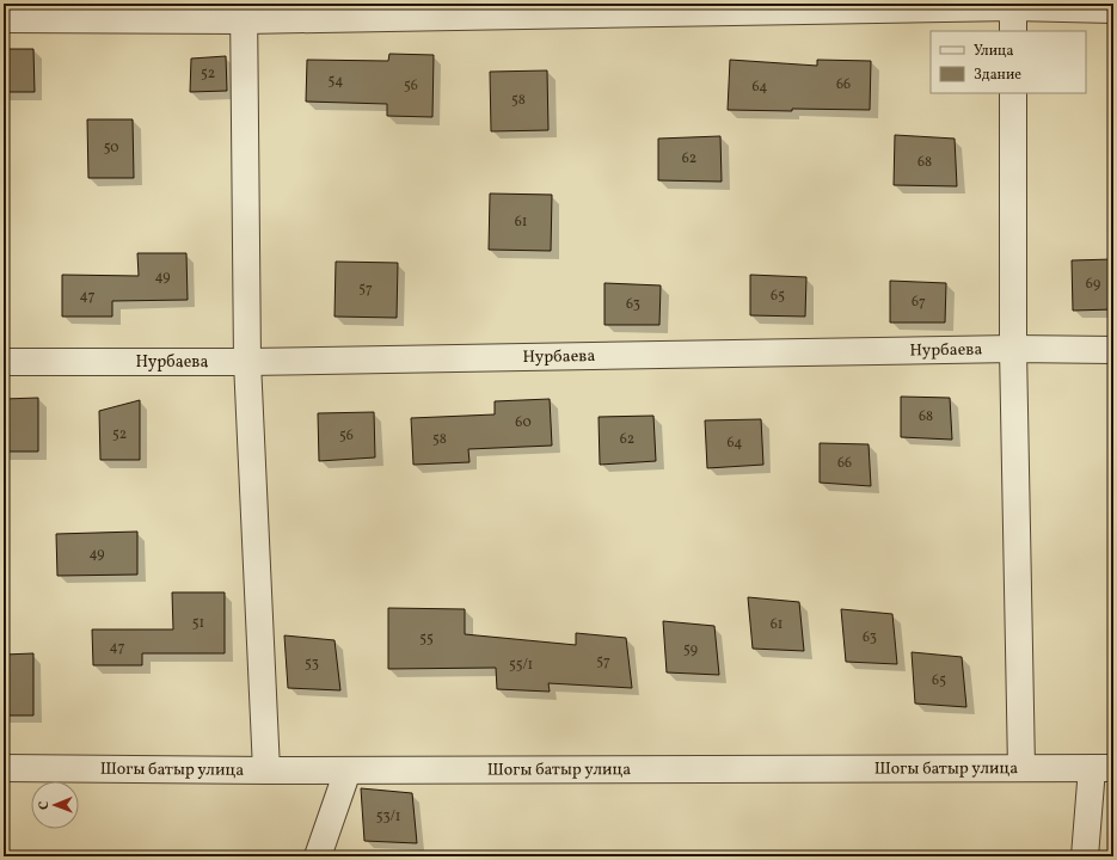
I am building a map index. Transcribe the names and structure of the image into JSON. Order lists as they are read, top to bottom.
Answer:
{
  "streets": {
    "street": ["Нурбаева", "Шогы батыр улица"]
  },
  "house_numbers": [
    "52",
    "54",
    "66",
    "56",
    "64",
    "58",
    "50",
    "62",
    "68",
    "61",
    "49",
    "69",
    "57",
    "47",
    "65",
    "67",
    "63",
    "68",
    "60",
    "52",
    "56",
    "58",
    "62",
    "64",
    "66",
    "49",
    "51",
    "61",
    "63",
    "55",
    "47",
    "59",
    "57",
    "53",
    "55/1",
    "65",
    "53/1"
  ],
  "legend": ["Улица", "Здание"],
  "north": "left"
}
